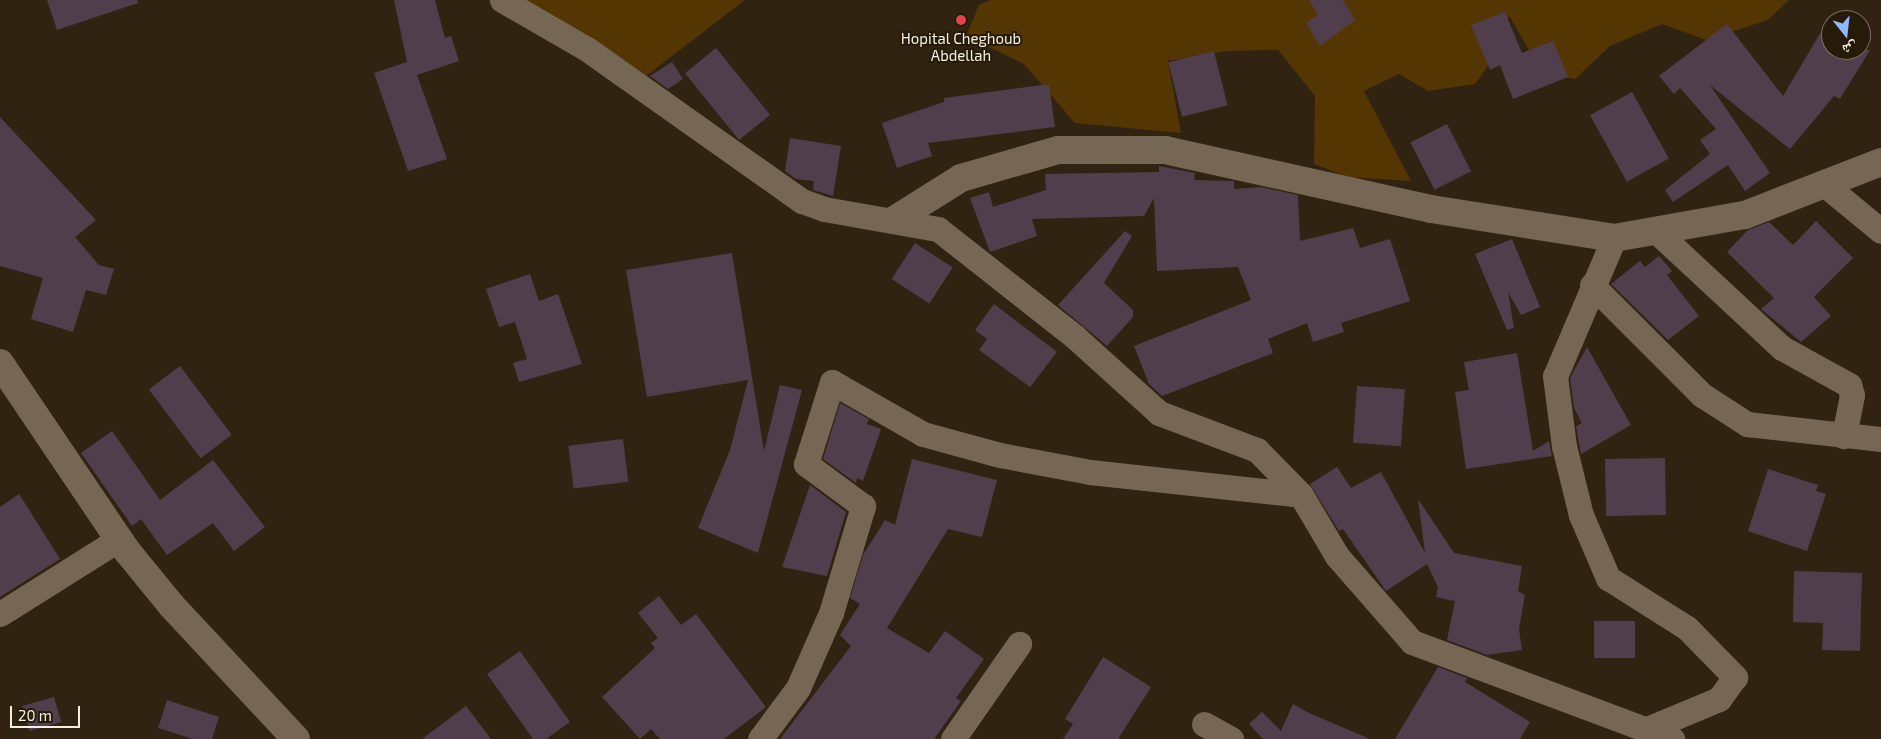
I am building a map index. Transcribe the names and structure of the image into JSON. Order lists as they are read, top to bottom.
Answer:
{
  "places": ["Hopital Cheghoub Abdellah"],
  "scale_bar": "20 m",
  "north": "bottom"
}
